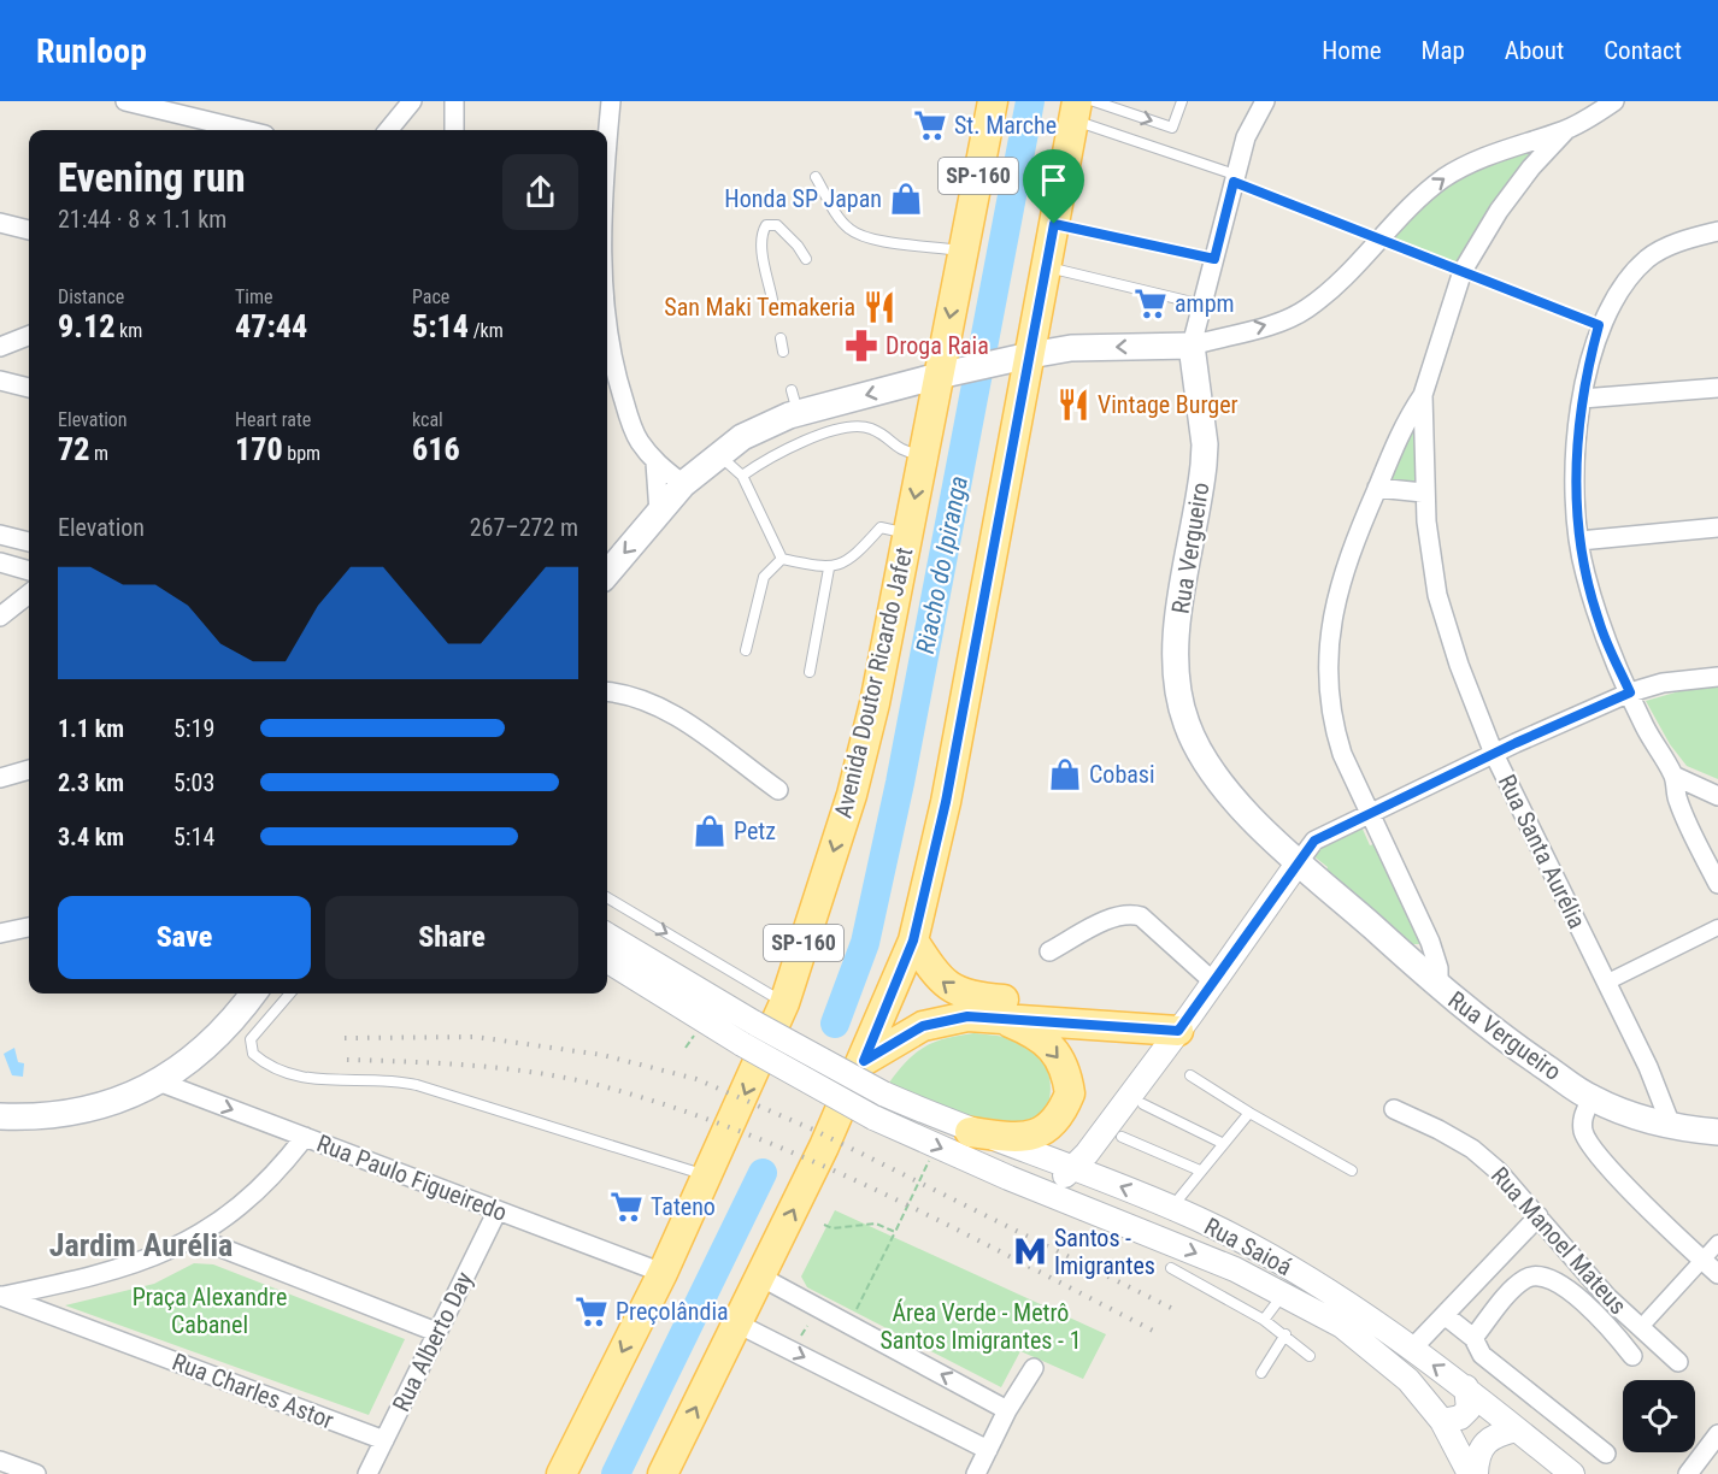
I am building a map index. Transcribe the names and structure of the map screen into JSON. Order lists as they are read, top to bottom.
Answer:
{
  "streets": {
    "main road": ["SP-160", "Rua Vergueiro", "Avenida Doutor Ricardo Jafet"],
    "street": [
      "Rua Santa Aurélia",
      "Rua Paulo Figueiredo",
      "Rua Manoel Mateus",
      "Rua Saioá",
      "Rua Alberto Day",
      "Rua Charles Astor"
    ]
  },
  "crossings": [
    ["Rua Vergueiro", "Rua Santa Aurélia"],
    ["Avenida Doutor Ricardo Jafet", "Rua Paulo Figueiredo"],
    ["Rua Paulo Figueiredo", "Rua Alberto Day"],
    ["Rua Alberto Day", "Rua Charles Astor"]
  ],
  "districts": ["Jardim Aurélia"],
  "water": ["Riacho do Ipiranga"],
  "parks": ["Praça Alexandre Cabanel", "Área Verde - Metrô Santos Imigrantes - 1"],
  "places": {
    "supermarket": [
      "St. Marche",
      "ampm",
      "Tateno",
      "Preçolândia"
    ],
    "shop": ["Honda SP Japan", "Cobasi", "Petz"],
    "restaurant": ["San Maki Temakeria", "Vintage Burger"],
    "pharmacy": ["Droga Raia"],
    "metro station": ["Santos - Imigrantes"]
  },
  "page": {
    "header": "Runloop",
    "nav": [
      "Home",
      "Map",
      "About",
      "Contact"
    ],
    "heading": ["Evening run", "21:44 · 8 × 1.1 km"],
    "stats": [
      ["Distance", "9.12 km"],
      ["Time", "47:44"],
      ["Pace", "5:14 /km"],
      ["Elevation", "72 m"],
      ["Heart rate", "170 bpm"],
      ["kcal", "616"]
    ],
    "chart": ["Elevation", "267–272 m"],
    "list": [
      {
        "name": "1.1 km",
        "note": "5:19"
      },
      {
        "name": "2.3 km",
        "note": "5:03"
      },
      {
        "name": "3.4 km",
        "note": "5:14"
      }
    ],
    "buttons": ["Save", "Share"]
  }
}
